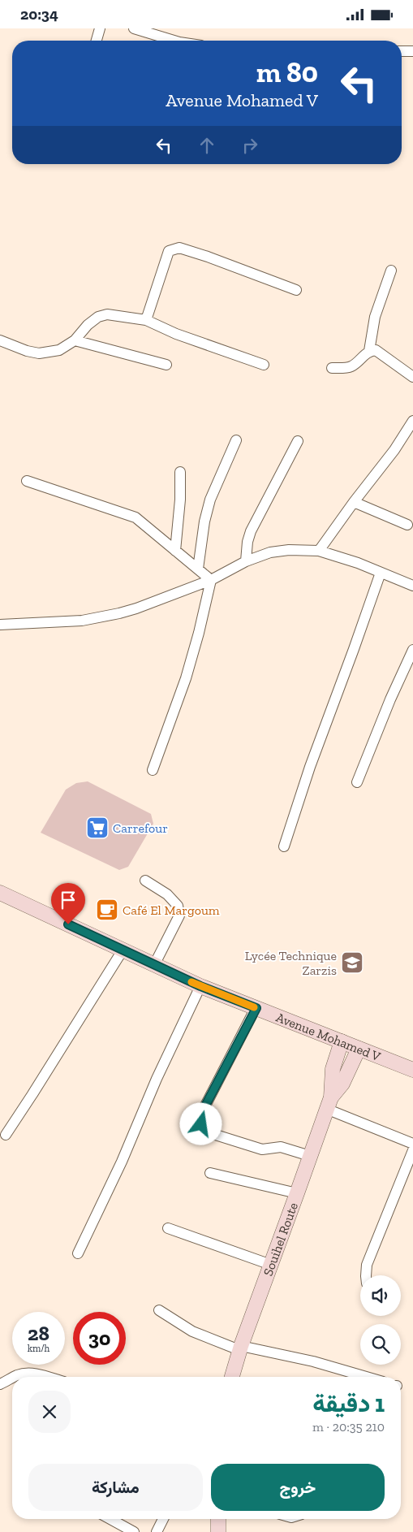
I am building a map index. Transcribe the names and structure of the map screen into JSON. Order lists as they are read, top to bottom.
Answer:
{
  "streets": {
    "main road": ["Avenue Mohamed V", "Souihel Route"]
  },
  "places": {
    "supermarket": ["Carrefour"],
    "cafe": ["Café El Margoum"],
    "school or university": ["Lycée Technique Zarzis"]
  },
  "page": {
    "status": "20:34",
    "turn": ["80 m", "Avenue Mohamed V"],
    "speed": "28 km/h",
    "limit": "30",
    "heading": ["1 دقيقة", "210 m · 20:35"],
    "buttons": ["خروج", "مشاركة"]
  }
}
